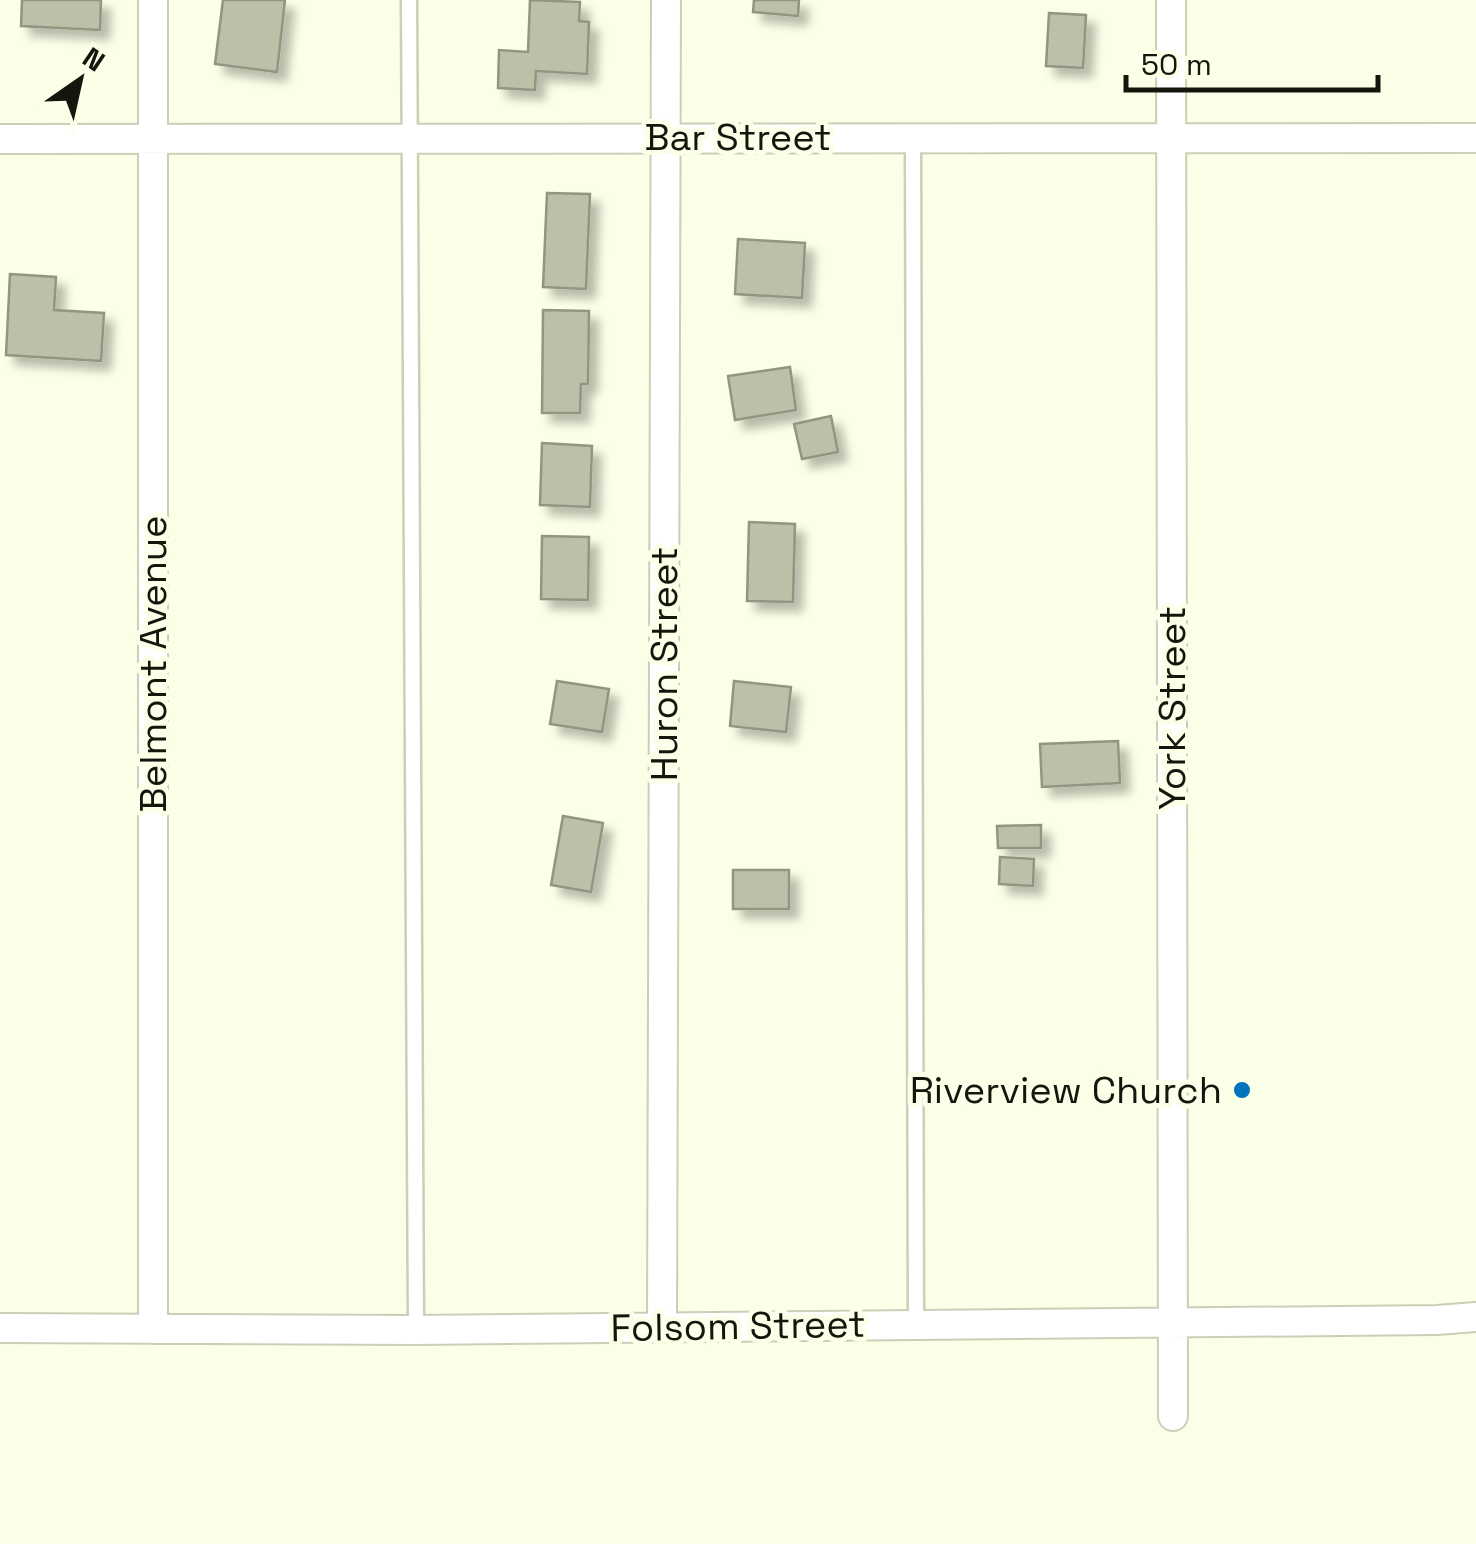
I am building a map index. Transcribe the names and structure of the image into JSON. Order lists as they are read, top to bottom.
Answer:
{
  "streets": {
    "street": [
      "Bar Street",
      "Belmont Avenue",
      "Huron Street",
      "York Street",
      "Folsom Street"
    ]
  },
  "crossings": [
    ["Bar Street", "Belmont Avenue"],
    ["Bar Street", "Huron Street"],
    ["Bar Street", "York Street"],
    ["Belmont Avenue", "Folsom Street"],
    ["Huron Street", "Folsom Street"],
    ["York Street", "Folsom Street"]
  ],
  "places": ["Riverview Church"],
  "scale_bar": "50 m",
  "north": "top right"
}
